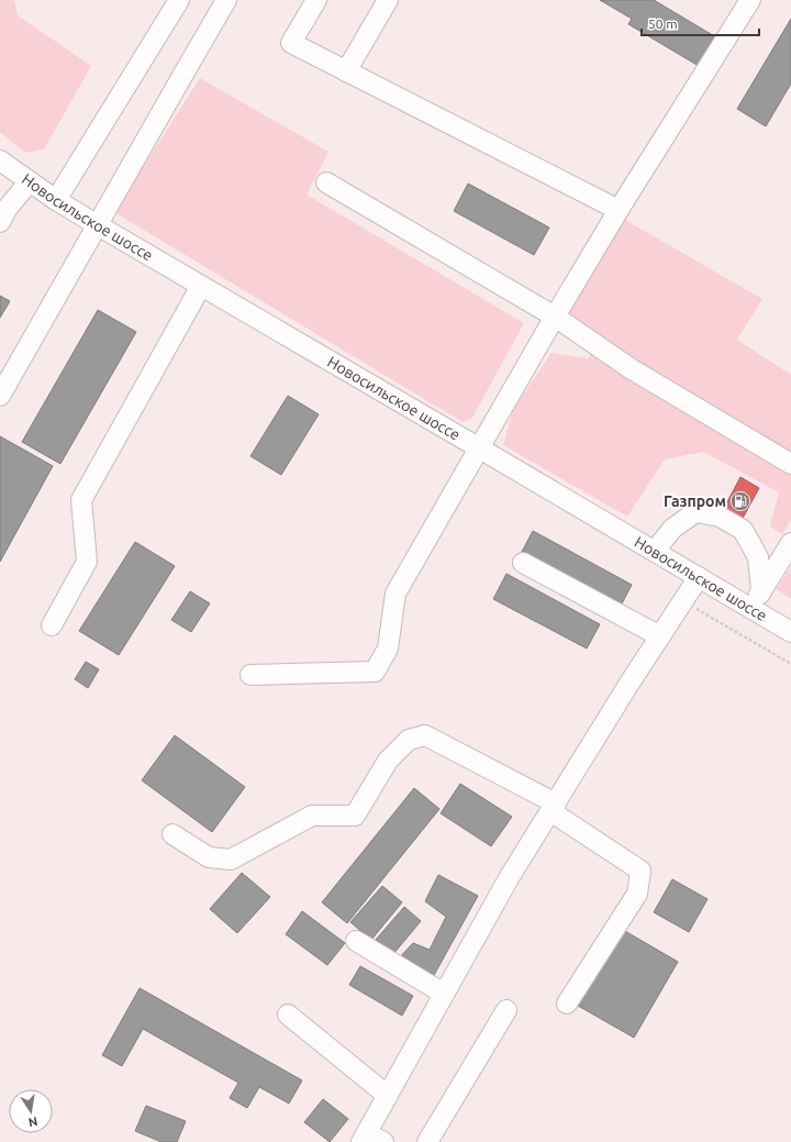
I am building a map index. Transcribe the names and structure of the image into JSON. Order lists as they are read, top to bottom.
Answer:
{
  "streets": {
    "street": ["Новосильское шоссе"]
  },
  "places": {
    "fuel station": ["Газпром"]
  },
  "scale_bar": "50 m",
  "north": "bottom"
}
